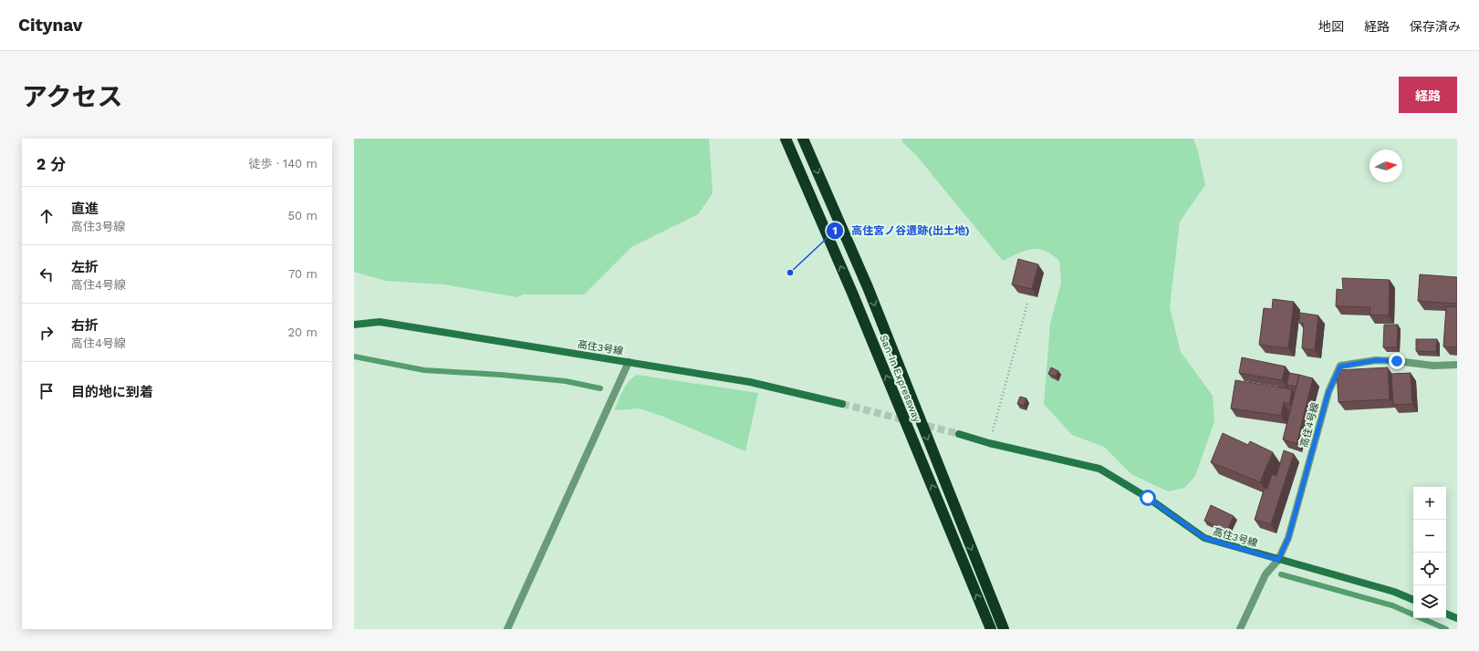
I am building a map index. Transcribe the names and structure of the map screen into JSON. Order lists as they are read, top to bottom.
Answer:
{
  "streets": {
    "highway": ["San-In Expressway"],
    "street": ["高住3号線", "高住4号線"]
  },
  "crossings": [
    ["高住3号線", "高住4号線"]
  ],
  "places": ["高住宮ノ谷遺跡(出土地)"],
  "north": "right",
  "page": {
    "header": "Citynav",
    "nav": ["地図", "経路", "保存済み"],
    "title": "アクセス",
    "buttons": "経路",
    "heading": ["2 分", "徒歩 · 140 m"],
    "list": [
      ["直進", "高住3号線", "50 m"],
      ["左折", "高住4号線", "70 m"],
      ["右折", "高住4号線", "20 m"],
      "目的地に到着"
    ],
    "map_buttons": ["+", "−"]
  }
}
